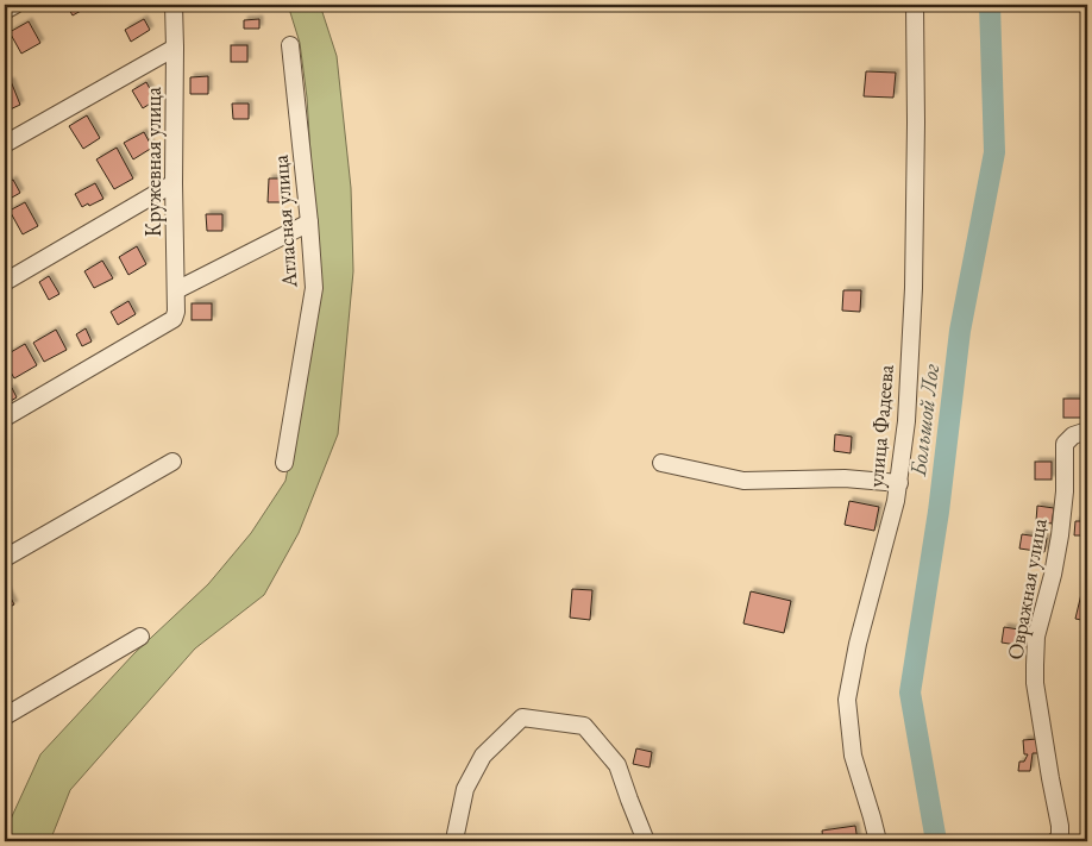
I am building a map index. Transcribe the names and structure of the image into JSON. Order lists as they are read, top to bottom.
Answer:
{
  "streets": {
    "street": [
      "Кружевная улица",
      "Атласная улица",
      "улица Фадеева",
      "Овражная улица"
    ]
  },
  "water": ["Большой Лог"]
}
